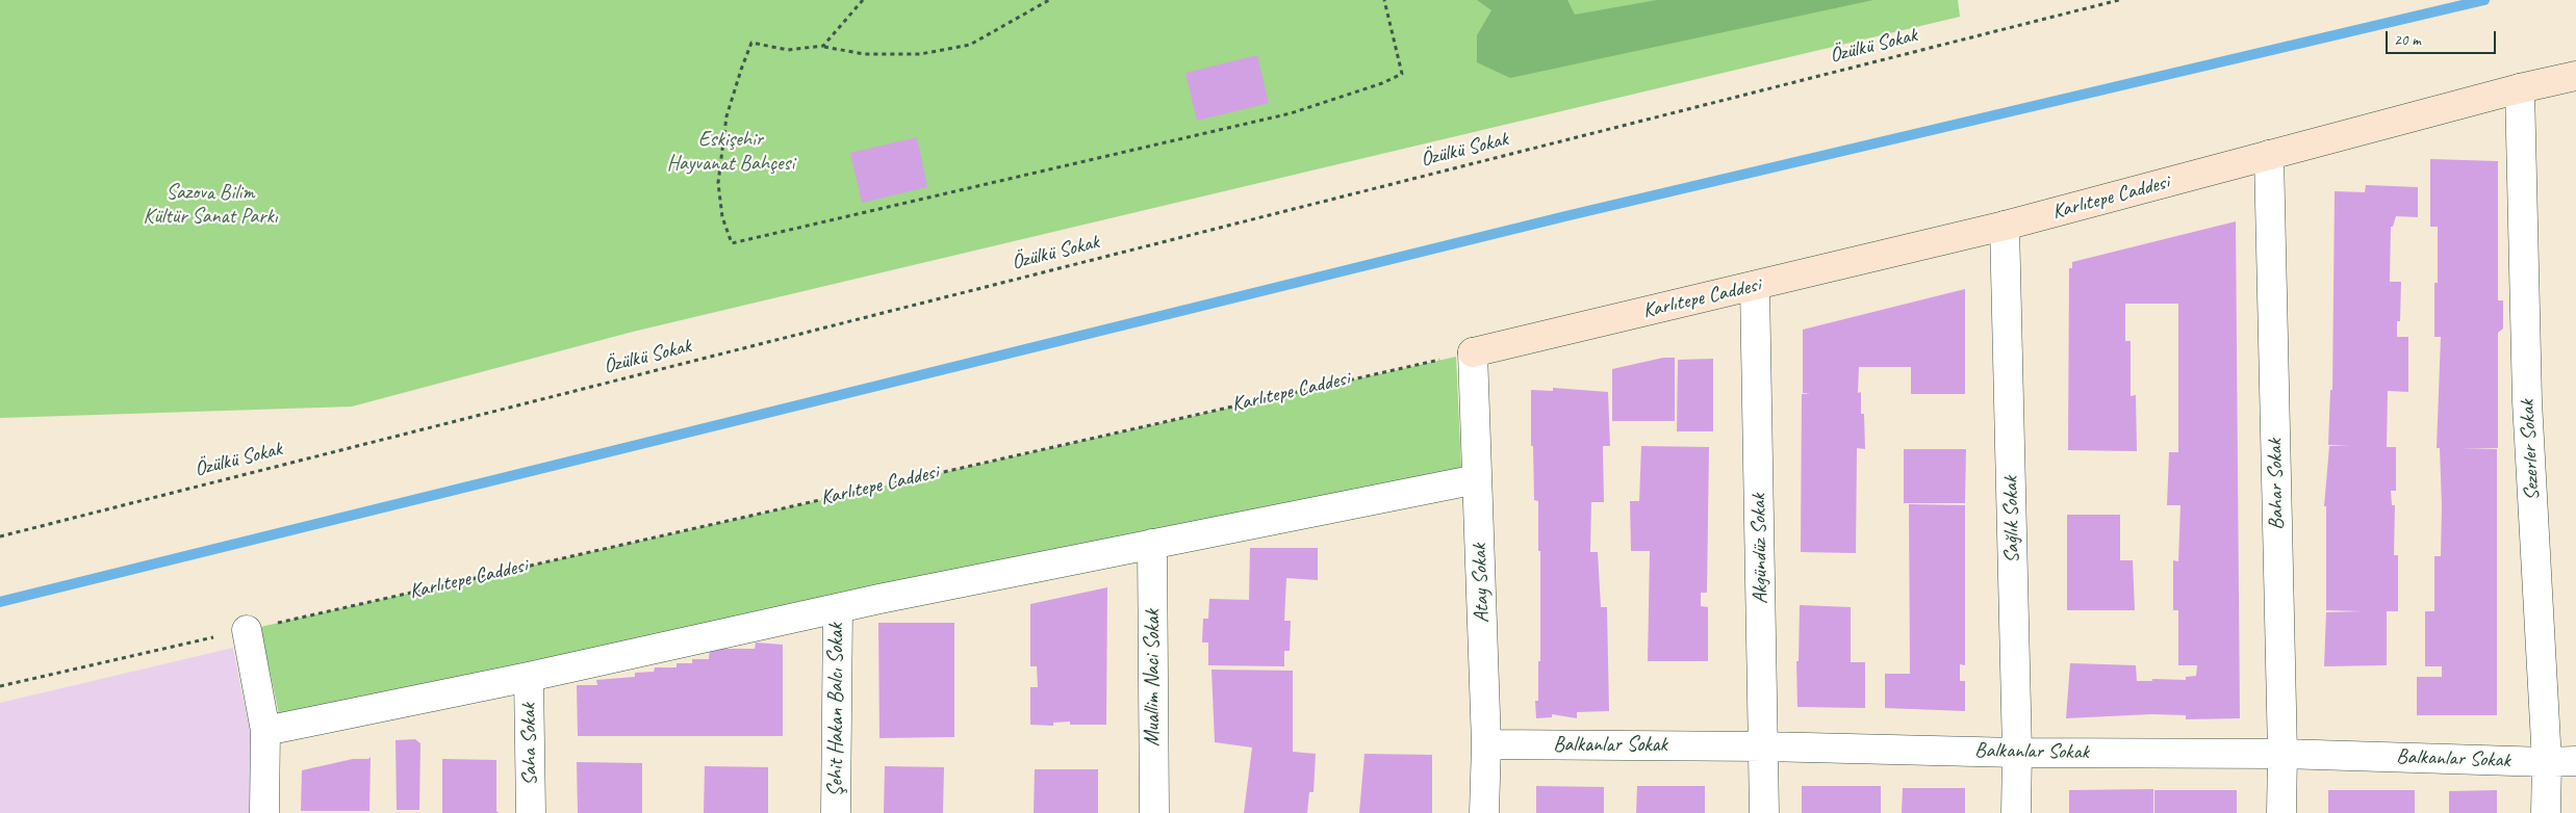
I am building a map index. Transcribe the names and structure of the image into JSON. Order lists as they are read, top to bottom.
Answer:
{
  "streets": {
    "street": [
      "Karlıtepe Caddesi",
      "Sezerler Sokak",
      "Bahar Sokak",
      "Sağlık Sokak",
      "Akgündüz Sokak",
      "Atay Sokak",
      "Muallim Naci Sokak",
      "Şehit Hakan Balcı Sokak",
      "Saha Sokak",
      "Balkanlar Sokak"
    ],
    "path": ["Özülkü Sokak"]
  },
  "crossings": [
    ["Karlıtepe Caddesi", "Sezerler Sokak"],
    ["Karlıtepe Caddesi", "Bahar Sokak"],
    ["Karlıtepe Caddesi", "Sağlık Sokak"],
    ["Karlıtepe Caddesi", "Akgündüz Sokak"],
    ["Karlıtepe Caddesi", "Atay Sokak"],
    ["Sezerler Sokak", "Balkanlar Sokak"],
    ["Bahar Sokak", "Balkanlar Sokak"],
    ["Sağlık Sokak", "Balkanlar Sokak"],
    ["Akgündüz Sokak", "Balkanlar Sokak"],
    ["Atay Sokak", "Balkanlar Sokak"]
  ],
  "parks": ["Eskişehir Hayvanat Bahçesi", "Sazova Bilim Kültür Sanat Parkı"],
  "scale_bar": "20 m"
}
